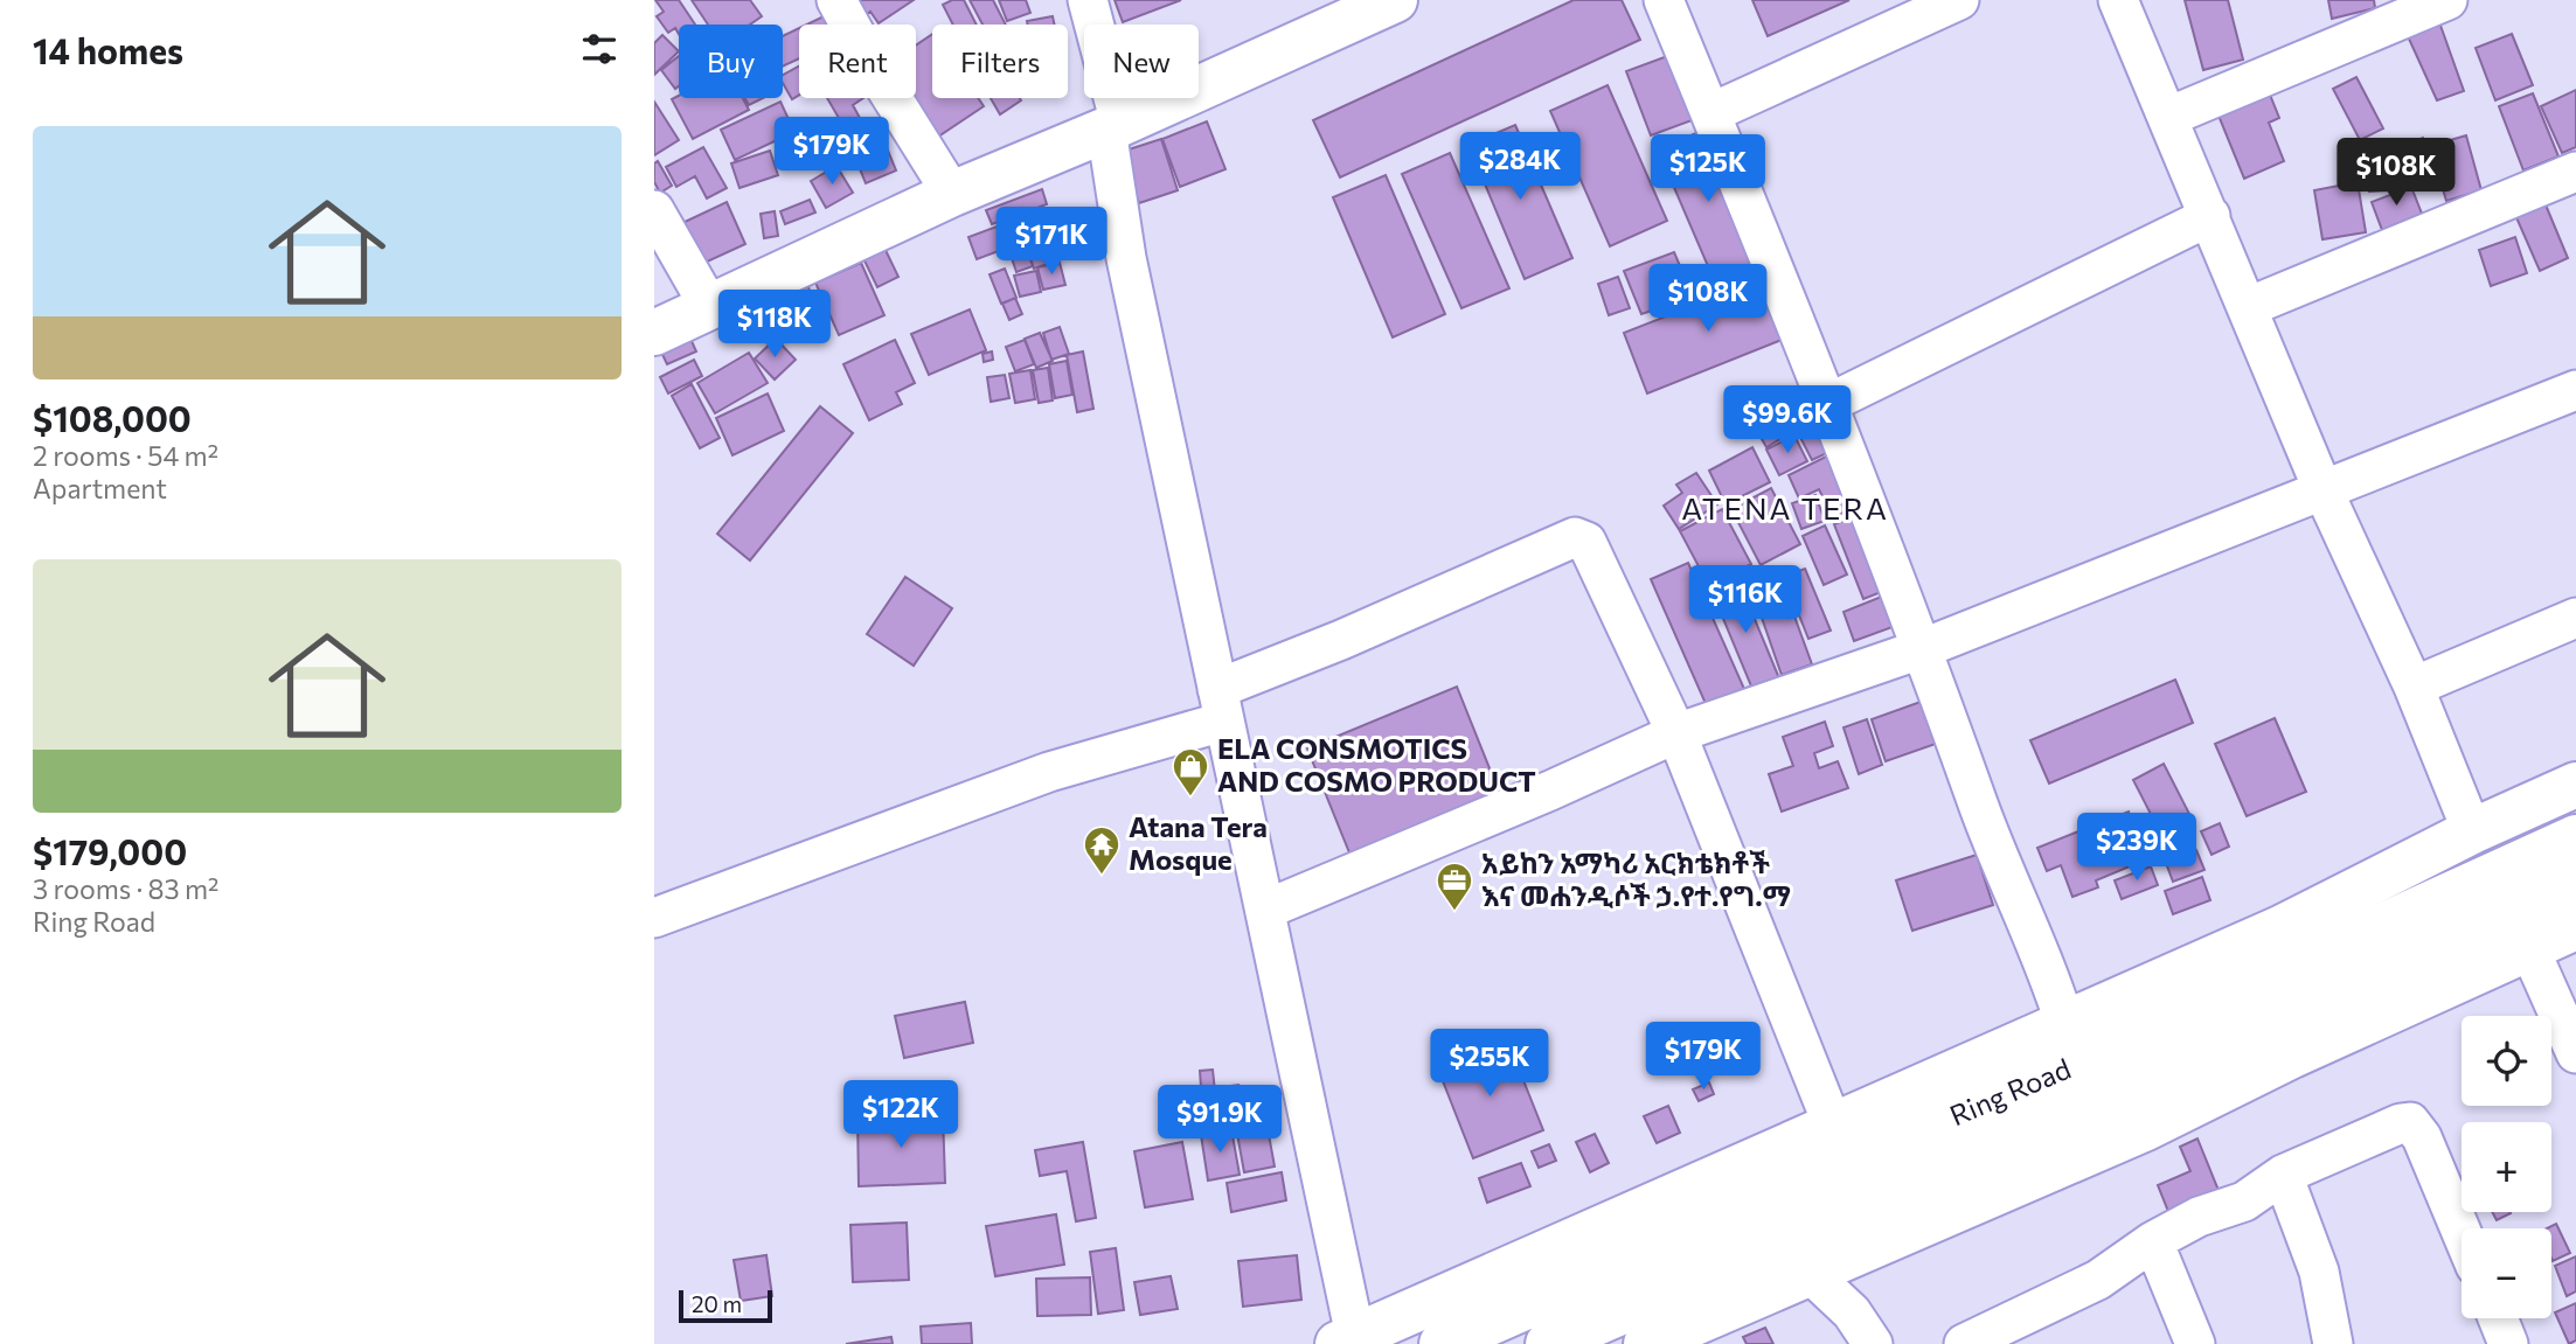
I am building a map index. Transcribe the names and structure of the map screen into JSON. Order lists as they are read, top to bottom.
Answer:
{
  "streets": {
    "main road": ["Ring Road"]
  },
  "districts": ["ATENA TERA"],
  "places": {
    "shop": ["ELA CONSMOTICS AND COSMO PRODUCT"],
    "temple": ["Atana Tera Mosque"],
    "office": ["አይከን አማካሪ አርክቴክቶች እና መሐንዲሶች ኃ.የተ.የግ.ማ"]
  },
  "scale_bar": "20 m",
  "page": {
    "heading": "14 homes",
    "chip": [
      "Buy",
      "Rent",
      "Filters",
      "New"
    ],
    "list": [
      {
        "name": "$108,000",
        "note": "2 rooms · 54 m² · Apartment"
      },
      {
        "name": "$179,000",
        "note": "3 rooms · 83 m² · Ring Road"
      }
    ],
    "price": [
      "$179K",
      "$284K",
      "$125K",
      "$108K",
      "$171K",
      "$108K",
      "$118K",
      "$99.6K",
      "$116K",
      "$239K",
      "$179K",
      "$255K",
      "$122K",
      "$91.9K"
    ],
    "map_buttons": ["+", "−"],
    "scale": "20 m"
  }
}
